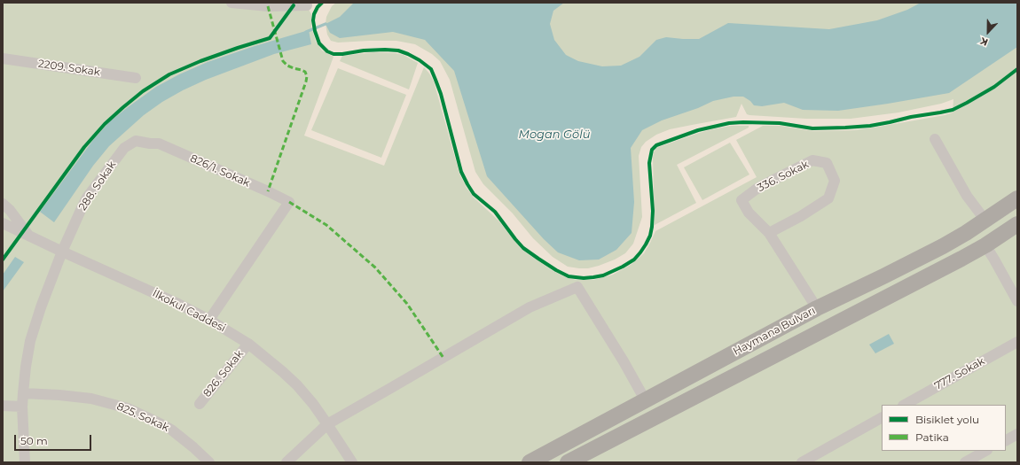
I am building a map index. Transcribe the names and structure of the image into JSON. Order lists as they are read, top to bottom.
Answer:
{
  "streets": {
    "highway": ["Haymana Bulvarı"],
    "street": [
      "2209. Sokak",
      "826/1. Sokak",
      "336. Sokak",
      "288. Sokak",
      "İlkokul Caddesi",
      "826. Sokak",
      "777. Sokak",
      "825. Sokak"
    ]
  },
  "crossings": [
    ["826/1. Sokak", "288. Sokak"],
    ["826/1. Sokak", "İlkokul Caddesi"],
    ["336. Sokak", "Haymana Bulvarı"],
    ["288. Sokak", "İlkokul Caddesi"],
    ["288. Sokak", "825. Sokak"],
    ["İlkokul Caddesi", "826. Sokak"]
  ],
  "water": ["Mogan Gölü"],
  "legend": ["Bisiklet yolu", "Patika"],
  "scale_bar": "50 m",
  "north": "bottom"
}
